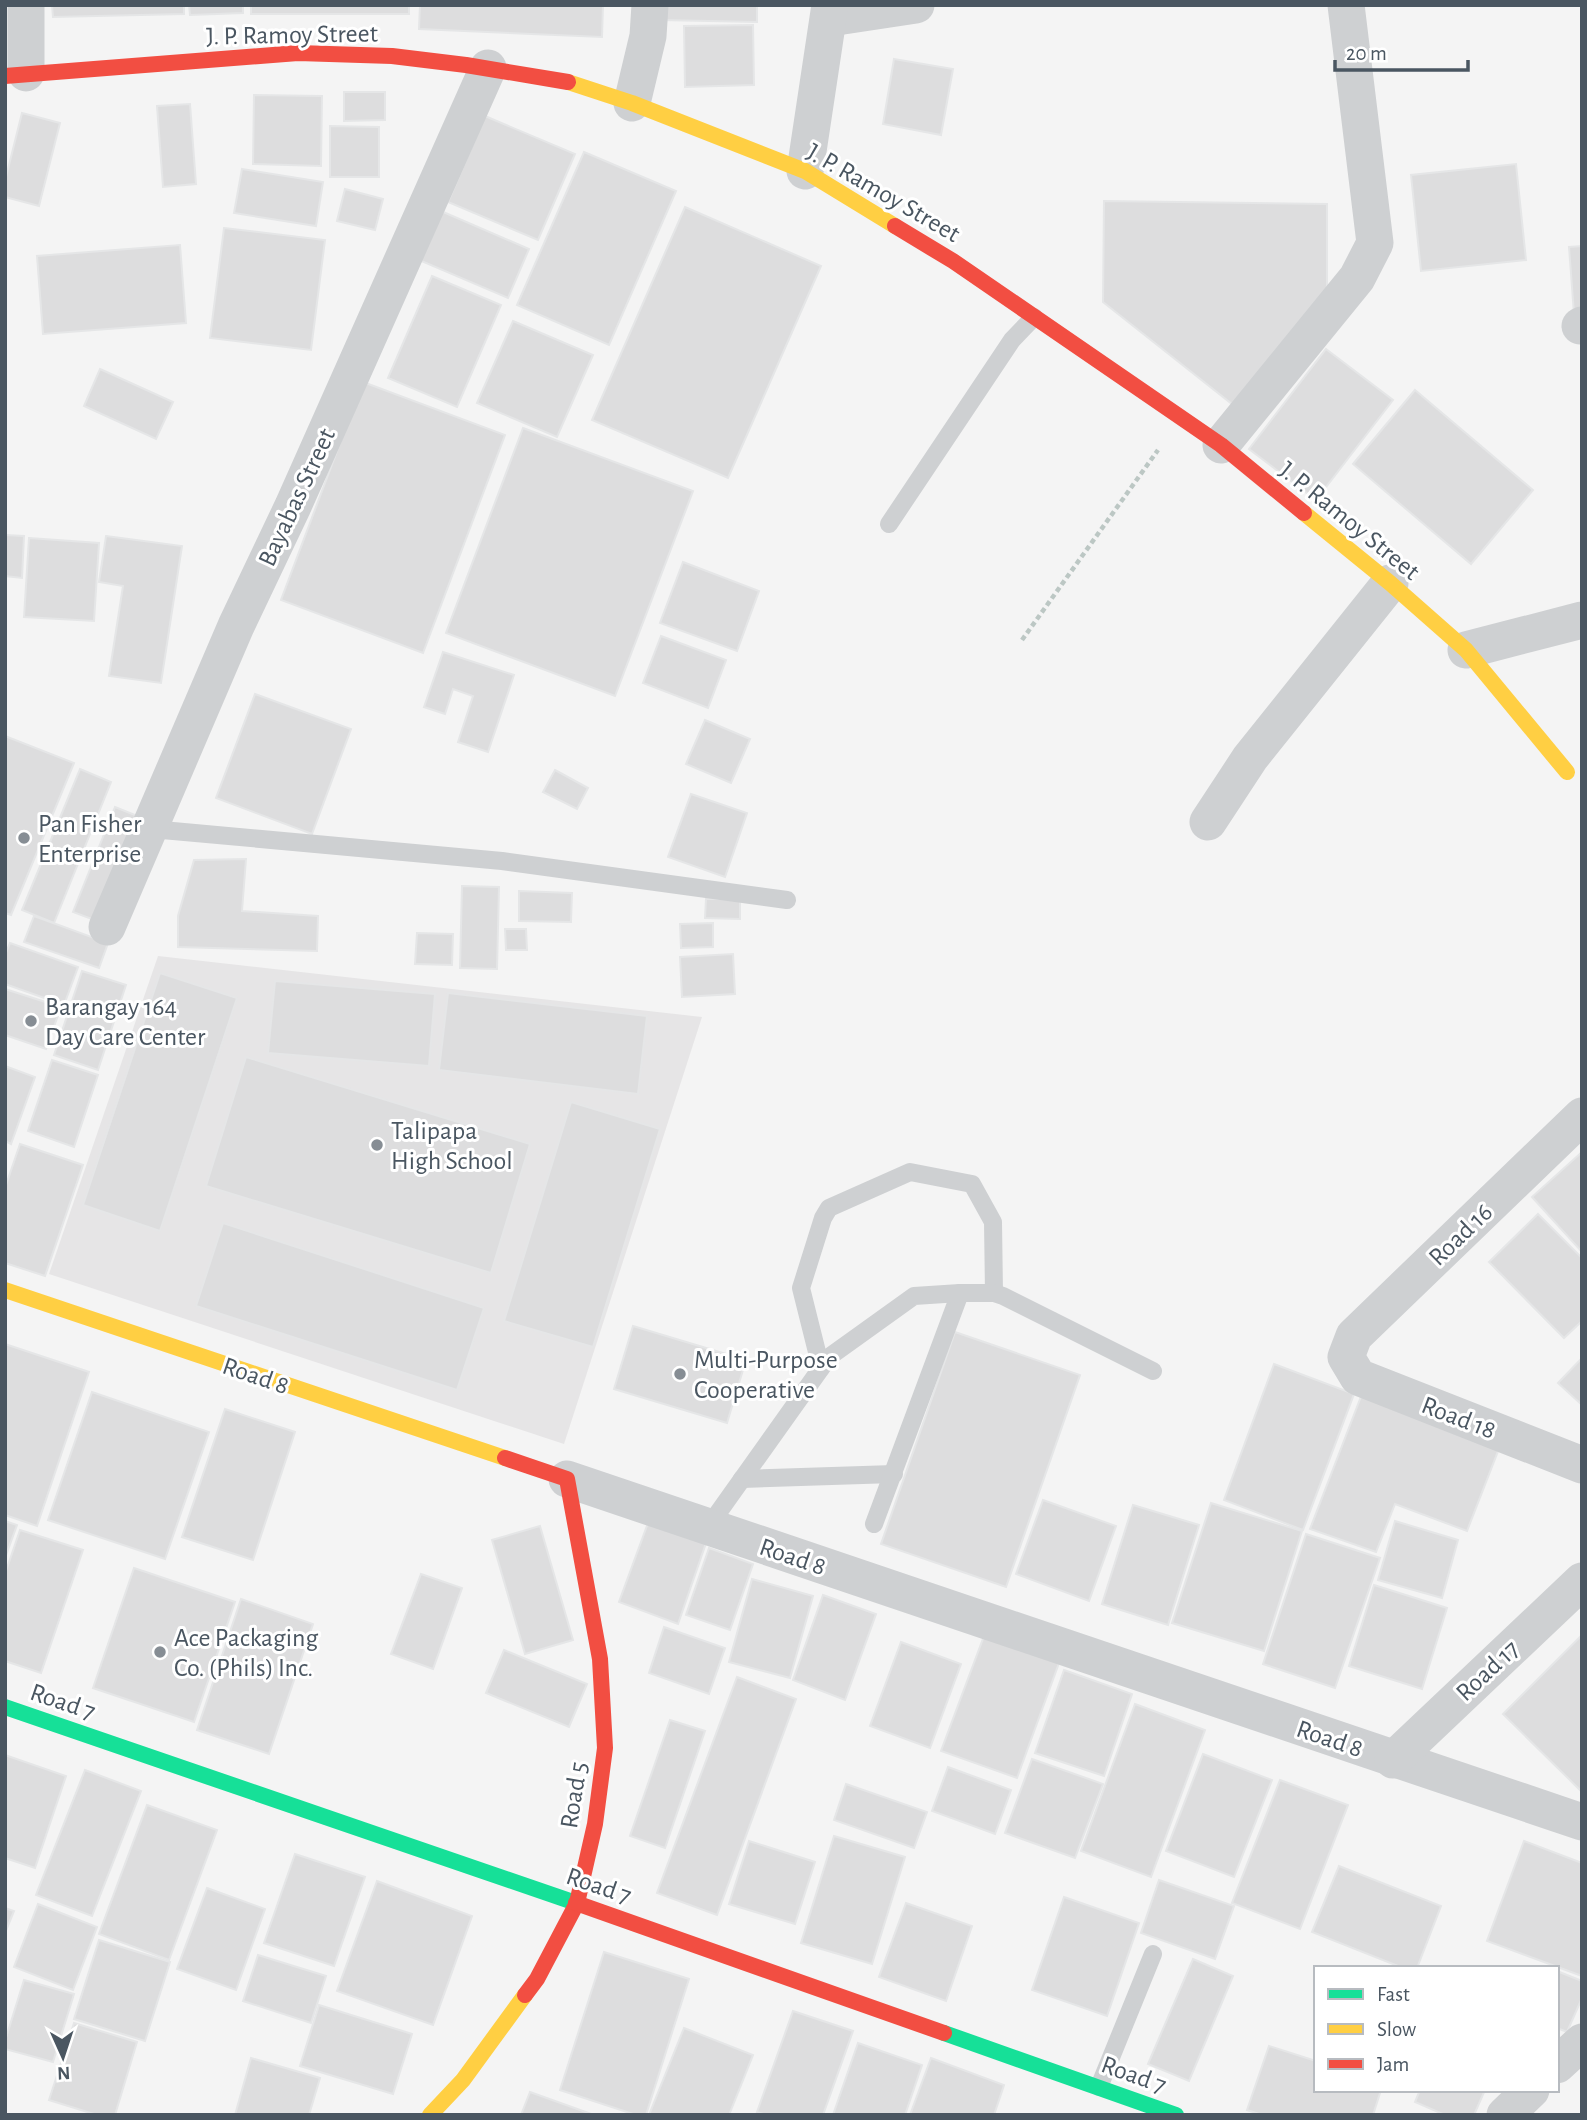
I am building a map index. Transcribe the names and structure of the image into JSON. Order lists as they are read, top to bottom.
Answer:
{
  "streets": {
    "street": [
      "J. P. Ramoy Street",
      "Bayabas Street",
      "Road 16",
      "Road 8",
      "Road 18",
      "Road 17",
      "Road 7",
      "Road 5"
    ]
  },
  "crossings": [
    ["J. P. Ramoy Street", "Bayabas Street"],
    ["Road 16", "Road 18"],
    ["Road 8", "Road 17"],
    ["Road 8", "Road 5"],
    ["Road 7", "Road 5"]
  ],
  "places": [
    "Pan Fisher Enterprise",
    "Barangay 164 Day Care Center",
    "Talipapa High School",
    "Multi-Purpose Cooperative",
    "Ace Packaging Co. (Phils) Inc."
  ],
  "legend": ["Fast", "Slow", "Jam"],
  "scale_bar": "20 m",
  "north": "bottom"
}
